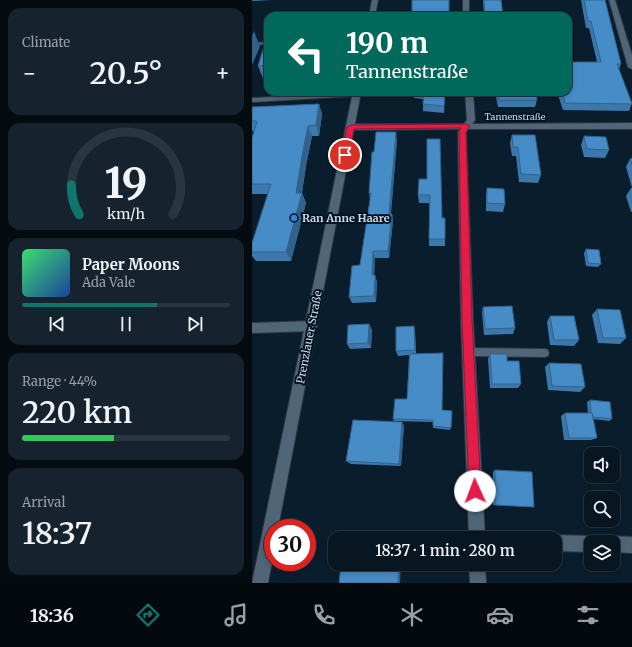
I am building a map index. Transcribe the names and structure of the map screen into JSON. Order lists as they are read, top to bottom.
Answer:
{
  "streets": {
    "street": ["Tannenstraße", "Prenzlauer Straße"]
  },
  "crossings": [
    ["Tannenstraße", "Prenzlauer Straße"]
  ],
  "places": ["Ran Anne Haare"],
  "page": {
    "tile": [
      "Climate",
      ["Range · 44%", "220 km"],
      ["Arrival", "18:37"]
    ],
    "turn": ["190 m", "Tannenstraße"],
    "heat": ["−", "20.5°", "+"],
    "song": ["Paper Moons", "Ada Vale"],
    "limit": "30",
    "trip": "18:37 · 1 min · 280 m",
    "tabs": "18:36",
    "gauge": ["19", "km/h"]
  }
}
